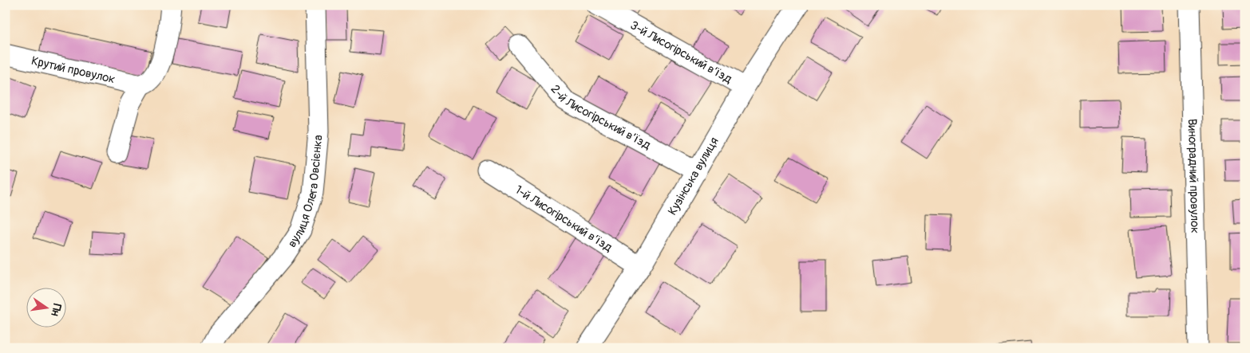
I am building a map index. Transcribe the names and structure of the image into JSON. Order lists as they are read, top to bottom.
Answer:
{
  "streets": {
    "street": [
      "3-й Лисогірський в’їзд",
      "Крутий провулок",
      "2-й Лисогірський в’їзд",
      "Кузінська вулиця",
      "Виноградний провулок",
      "вулиця Олега Овсієнка",
      "1-й Лисогірський в’їзд"
    ]
  },
  "crossings": [
    ["3-й Лисогірський в’їзд", "Кузінська вулиця"],
    ["2-й Лисогірський в’їзд", "Кузінська вулиця"],
    ["Кузінська вулиця", "1-й Лисогірський в’їзд"]
  ],
  "north": "right"
}
